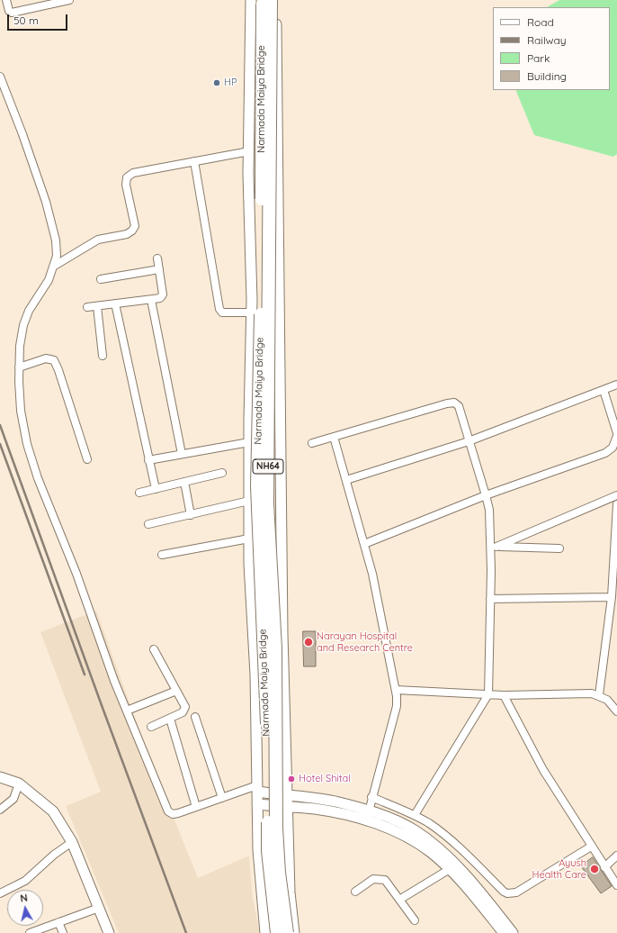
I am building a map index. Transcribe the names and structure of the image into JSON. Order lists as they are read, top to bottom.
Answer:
{
  "streets": {
    "highway": ["Narmada Maiya Bridge", "NH64"]
  },
  "places": [
    "HP",
    "Narayan Hospital and Research Centre",
    "Hotel Shital",
    "Ayush Health Care"
  ],
  "legend": [
    "Road",
    "Railway",
    "Park",
    "Building"
  ],
  "scale_bar": "50 m",
  "north": "top"
}
